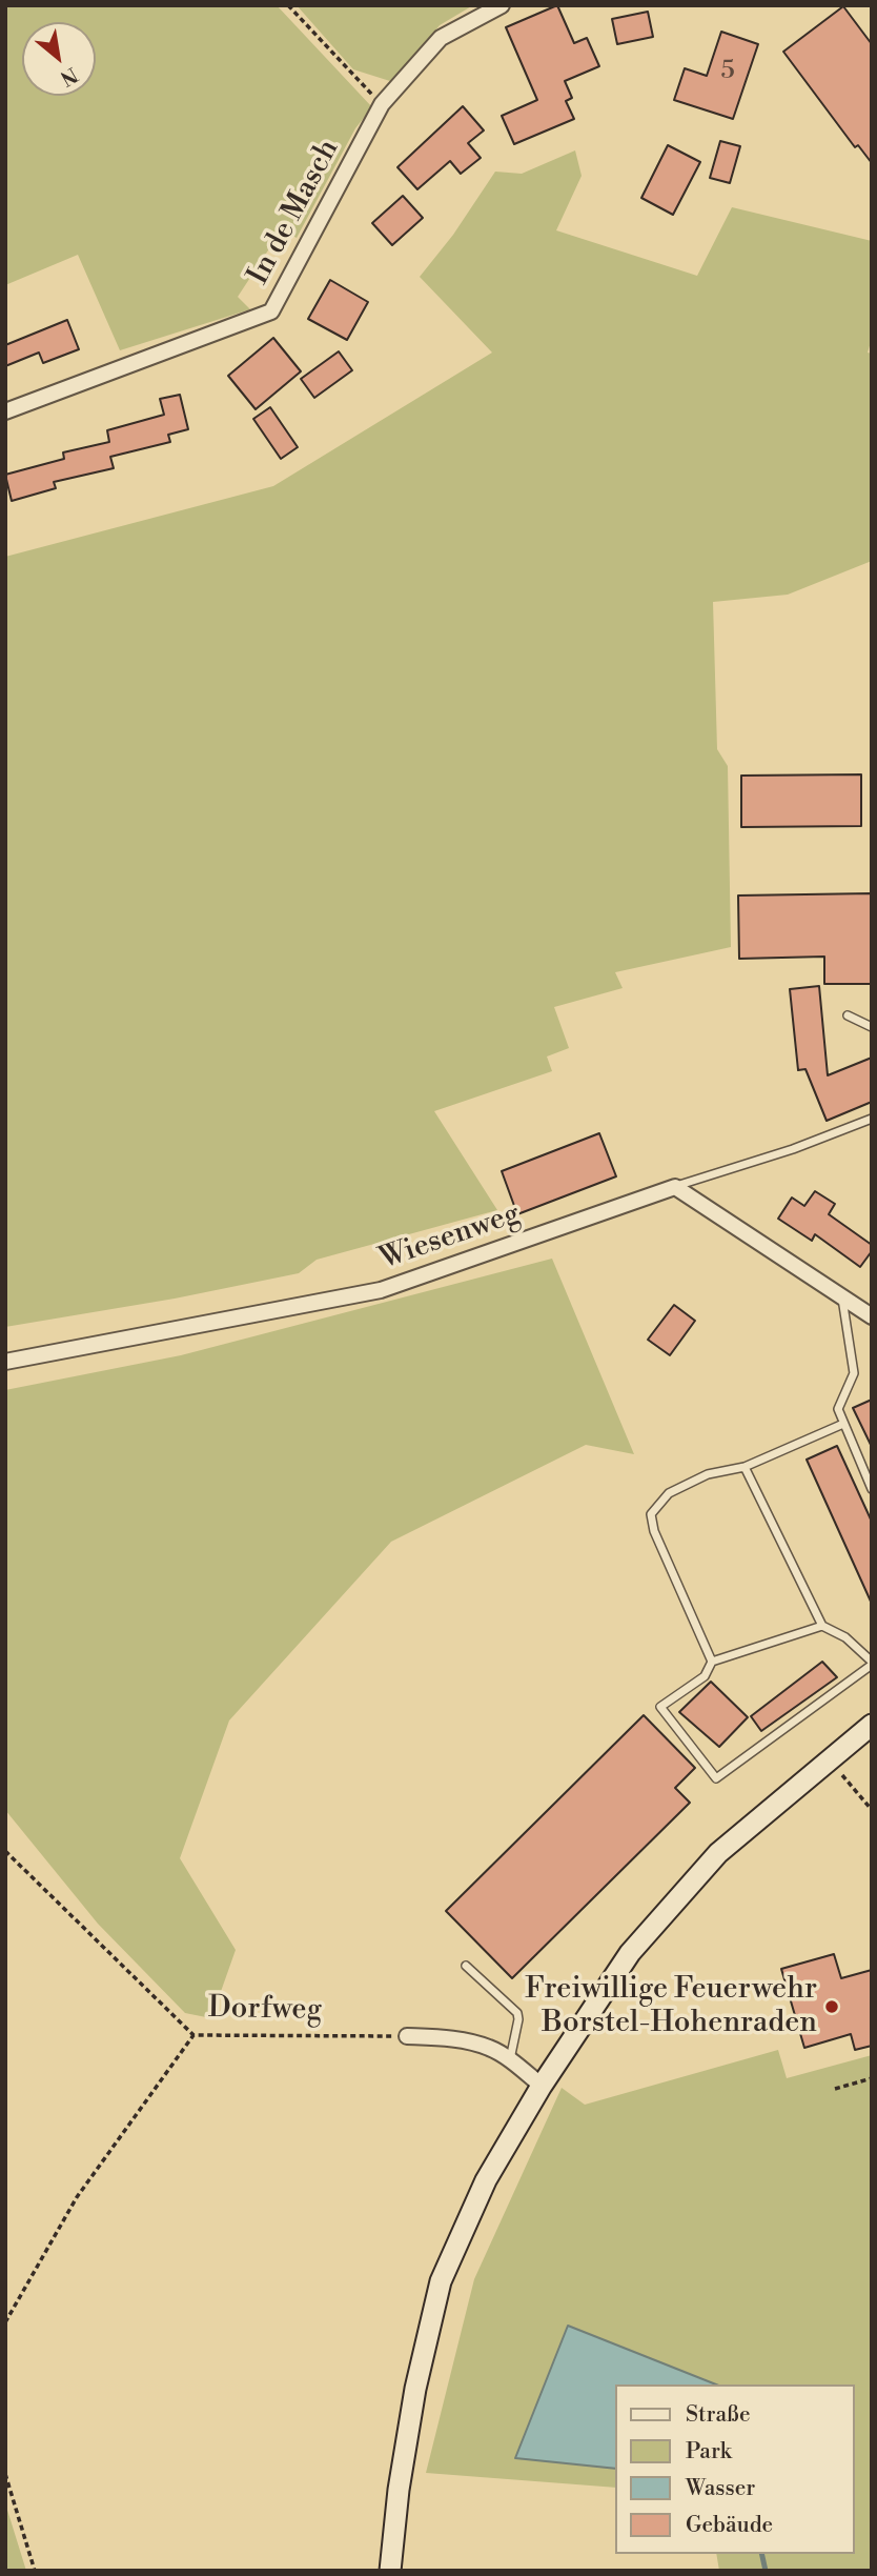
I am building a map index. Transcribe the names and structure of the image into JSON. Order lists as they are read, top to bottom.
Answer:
{
  "streets": {
    "street": ["In de Masch", "Wiesenweg"],
    "path": ["Dorfweg"]
  },
  "places": ["Freiwillige Feuerwehr Borstel-Hohenraden"],
  "house_numbers": ["5"],
  "legend": [
    "Straße",
    "Park",
    "Wasser",
    "Gebäude"
  ],
  "north": "bottom right"
}
